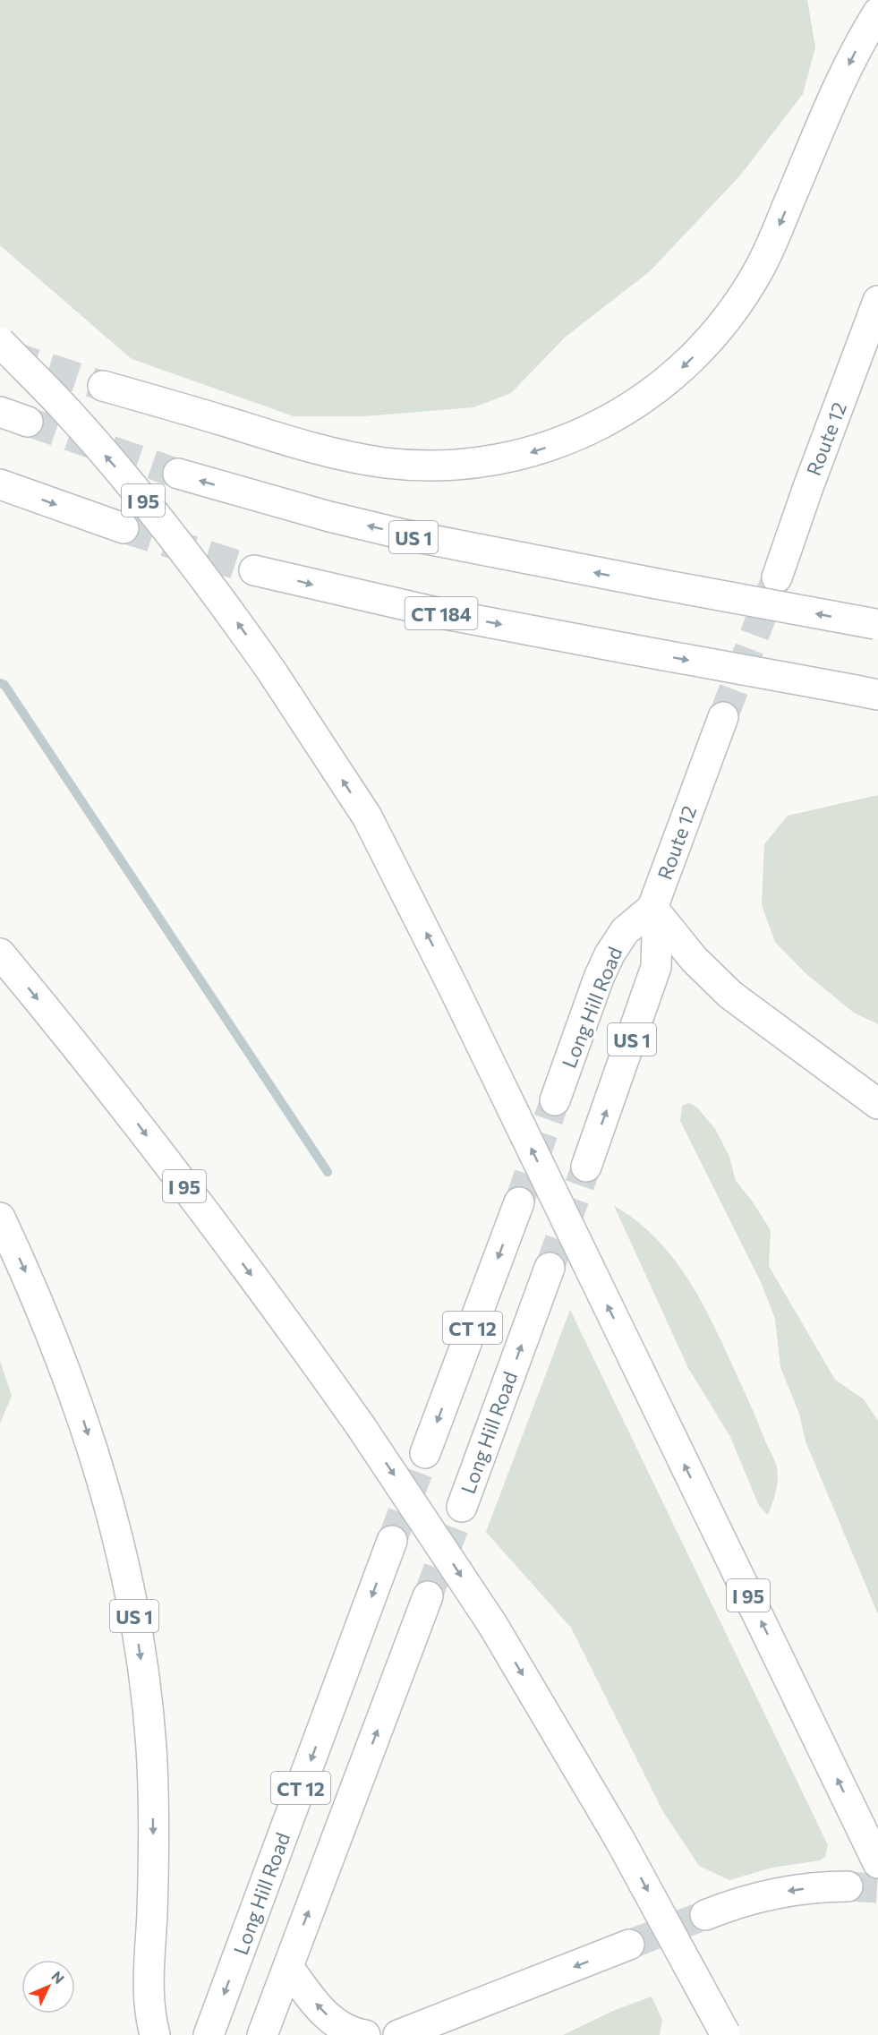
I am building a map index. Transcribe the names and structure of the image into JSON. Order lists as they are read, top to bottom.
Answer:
{
  "streets": {
    "highway": [
      "Route 12",
      "I 95",
      "US 1",
      "CT 184",
      "Long Hill Road",
      "CT 12"
    ]
  },
  "crossings": [
    ["Route 12", "US 1"],
    ["Route 12", "Long Hill Road"],
    ["US 1", "Long Hill Road"]
  ],
  "north": "top right"
}
